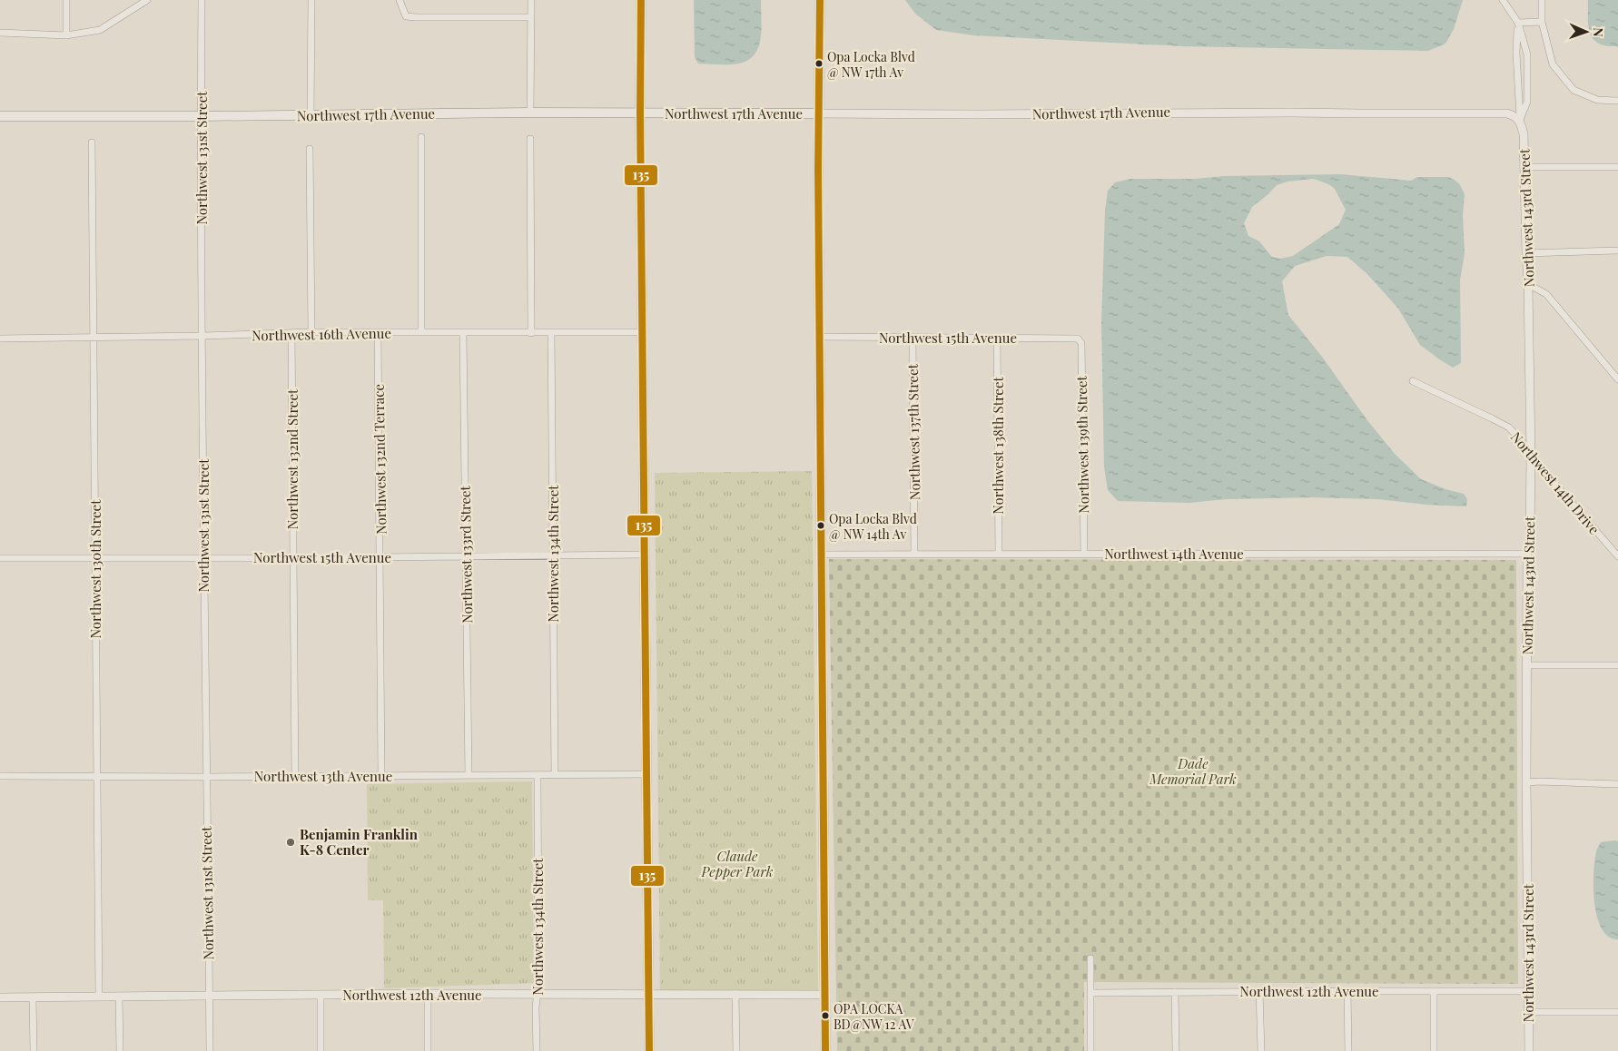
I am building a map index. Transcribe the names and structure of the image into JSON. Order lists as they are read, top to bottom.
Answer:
{
  "streets": {
    "main road": ["Northwest 17th Avenue"],
    "street": [
      "Northwest 131st Street",
      "Northwest 143rd Street",
      "Northwest 16th Avenue",
      "Northwest 15th Avenue",
      "Northwest 137th Street",
      "Northwest 139th Street",
      "Northwest 138th Street",
      "Northwest 132nd Street",
      "Northwest 132nd Terrace",
      "Northwest 14th Drive",
      "Northwest 134th Street",
      "Northwest 14th Avenue",
      "Northwest 133rd Street",
      "Northwest 130th Street",
      "Northwest 13th Avenue",
      "Northwest 12th Avenue"
    ]
  },
  "crossings": [
    ["Northwest 17th Avenue", "Northwest 131st Street"],
    ["Northwest 17th Avenue", "Northwest 143rd Street"],
    ["Northwest 131st Street", "Northwest 16th Avenue"],
    ["Northwest 131st Street", "Northwest 15th Avenue"],
    ["Northwest 131st Street", "Northwest 13th Avenue"],
    ["Northwest 131st Street", "Northwest 12th Avenue"],
    ["Northwest 143rd Street", "Northwest 14th Drive"],
    ["Northwest 143rd Street", "Northwest 14th Avenue"],
    ["Northwest 143rd Street", "Northwest 12th Avenue"],
    ["Northwest 16th Avenue", "Northwest 132nd Street"],
    ["Northwest 16th Avenue", "Northwest 132nd Terrace"],
    ["Northwest 16th Avenue", "Northwest 134th Street"],
    ["Northwest 16th Avenue", "Northwest 133rd Street"],
    ["Northwest 16th Avenue", "Northwest 130th Street"],
    ["Northwest 15th Avenue", "Northwest 137th Street"],
    ["Northwest 15th Avenue", "Northwest 139th Street"],
    ["Northwest 15th Avenue", "Northwest 138th Street"],
    ["Northwest 15th Avenue", "Northwest 132nd Street"],
    ["Northwest 15th Avenue", "Northwest 132nd Terrace"],
    ["Northwest 15th Avenue", "Northwest 134th Street"],
    ["Northwest 15th Avenue", "Northwest 133rd Street"],
    ["Northwest 15th Avenue", "Northwest 130th Street"],
    ["Northwest 137th Street", "Northwest 14th Avenue"],
    ["Northwest 139th Street", "Northwest 14th Avenue"],
    ["Northwest 138th Street", "Northwest 14th Avenue"],
    ["Northwest 132nd Street", "Northwest 13th Avenue"],
    ["Northwest 132nd Terrace", "Northwest 13th Avenue"],
    ["Northwest 134th Street", "Northwest 13th Avenue"],
    ["Northwest 134th Street", "Northwest 12th Avenue"],
    ["Northwest 133rd Street", "Northwest 13th Avenue"],
    ["Northwest 130th Street", "Northwest 13th Avenue"],
    ["Northwest 130th Street", "Northwest 12th Avenue"]
  ],
  "parks": ["Dade Memorial Park", "Claude Pepper Park"],
  "places": [
    "Opa Locka Blvd @ NW 17th Av",
    "Opa Locka Blvd @ NW 14th Av",
    "Benjamin Franklin K-8 Center",
    "OPA LOCKA BD@NW 12 AV"
  ],
  "lines": ["transit line 135"],
  "north": "right"
}
